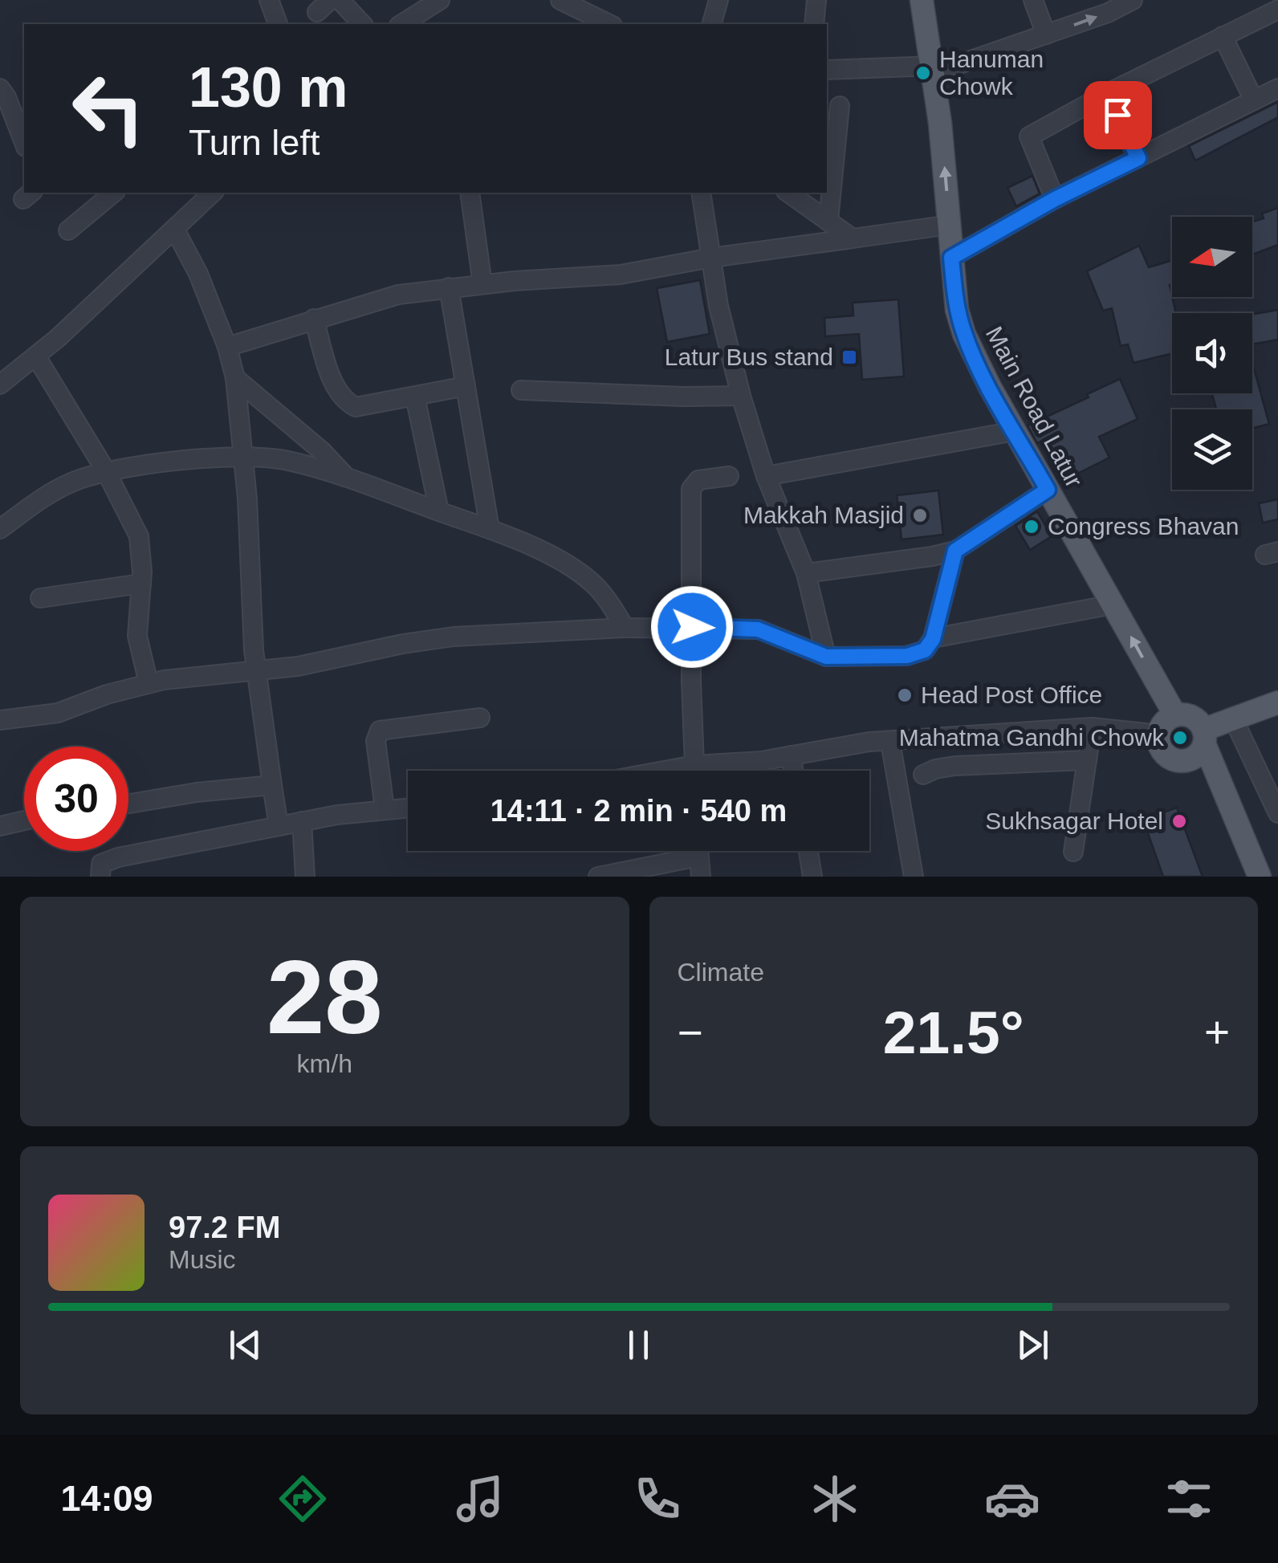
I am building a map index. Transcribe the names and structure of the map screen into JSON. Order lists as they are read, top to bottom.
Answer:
{
  "streets": {
    "main road": ["Main Road Latur"]
  },
  "one_way": ["Main Road Latur"],
  "places": {
    "other": [
      "Hanuman Chowk",
      "Makkah Masjid",
      "Congress Bhavan",
      "Head Post Office",
      "Mahatma Gandhi Chowk",
      "Sukhsagar Hotel"
    ],
    "transit": ["Latur Bus stand"]
  },
  "north": "left",
  "page": {
    "turn": ["130 m", "Turn left"],
    "limit": "30",
    "trip": "14:11 · 2 min · 540 m",
    "tile": [
      ["28", "km/h"],
      "Climate"
    ],
    "heat": ["−", "21.5°", "+"],
    "song": ["97.2 FM", "Music"],
    "tabs": "14:09"
  }
}
